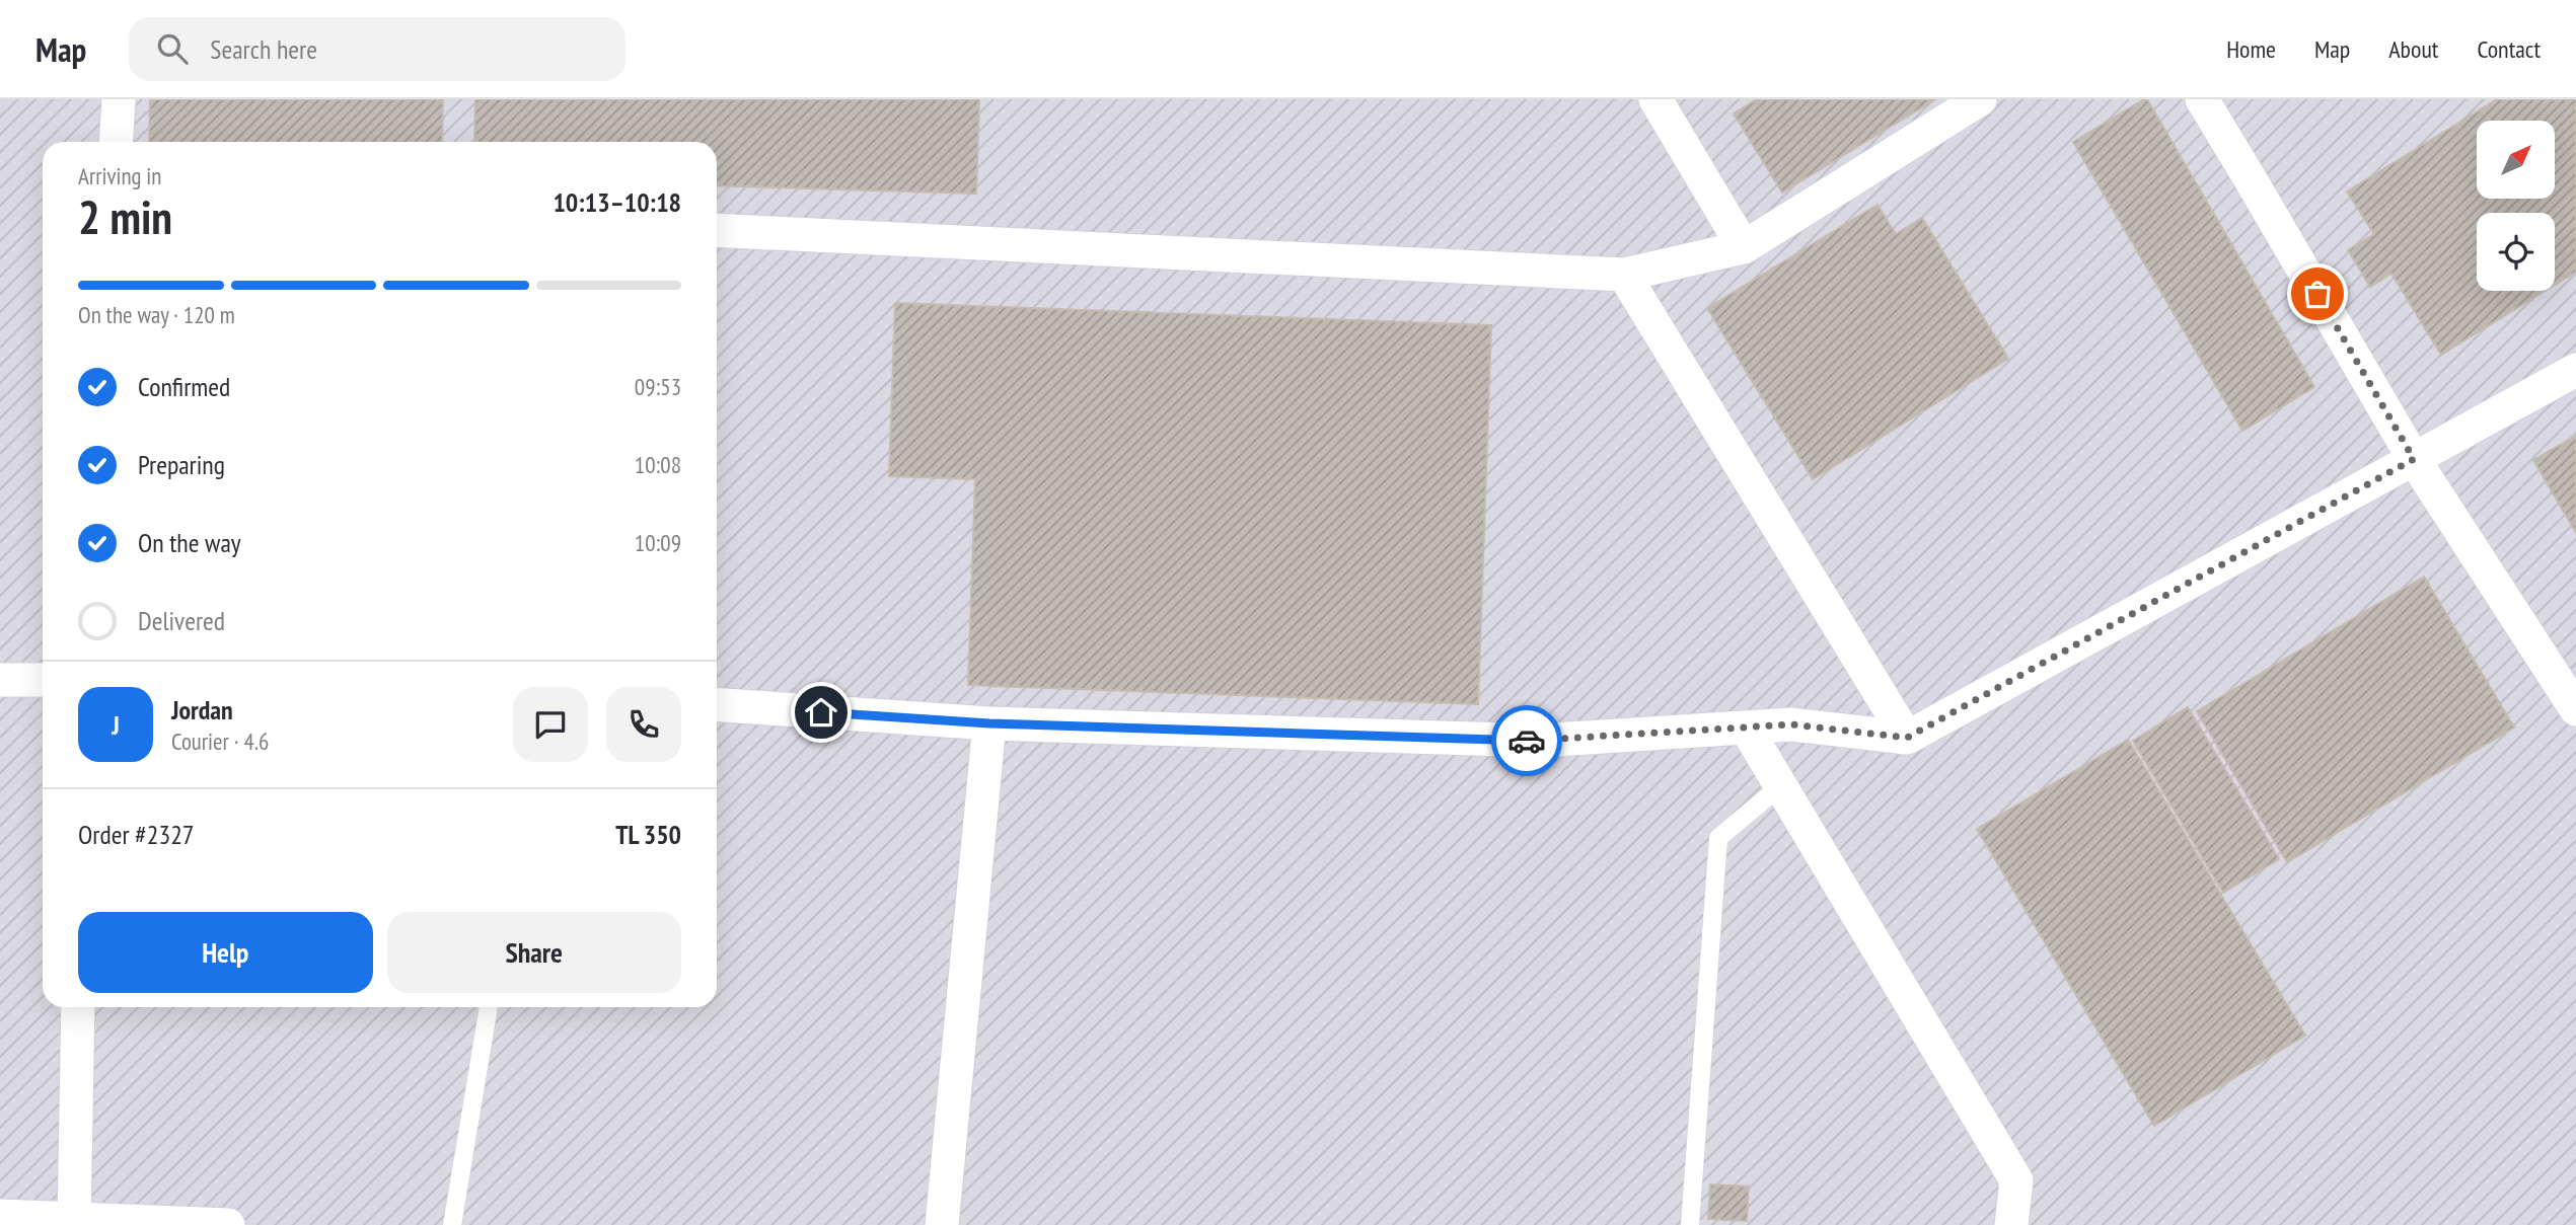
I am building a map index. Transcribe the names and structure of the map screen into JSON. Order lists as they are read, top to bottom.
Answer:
{
  "north": "top right",
  "page": {
    "header": "Map",
    "search": "Search here",
    "nav": [
      "Home",
      "Map",
      "About",
      "Contact"
    ],
    "heading": ["2 min", "Arriving in", "10:13–10:18"],
    "panel": [
      "Jordan",
      "Courier · 4.6",
      "Order #2327",
      "TL 350"
    ],
    "bar": "On the way · 120 m",
    "list": [
      ["Confirmed", "09:53"],
      ["Preparing", "10:08"],
      ["On the way", "10:09"],
      "Delivered"
    ],
    "round": "J",
    "buttons": ["Help", "Share"]
  }
}
